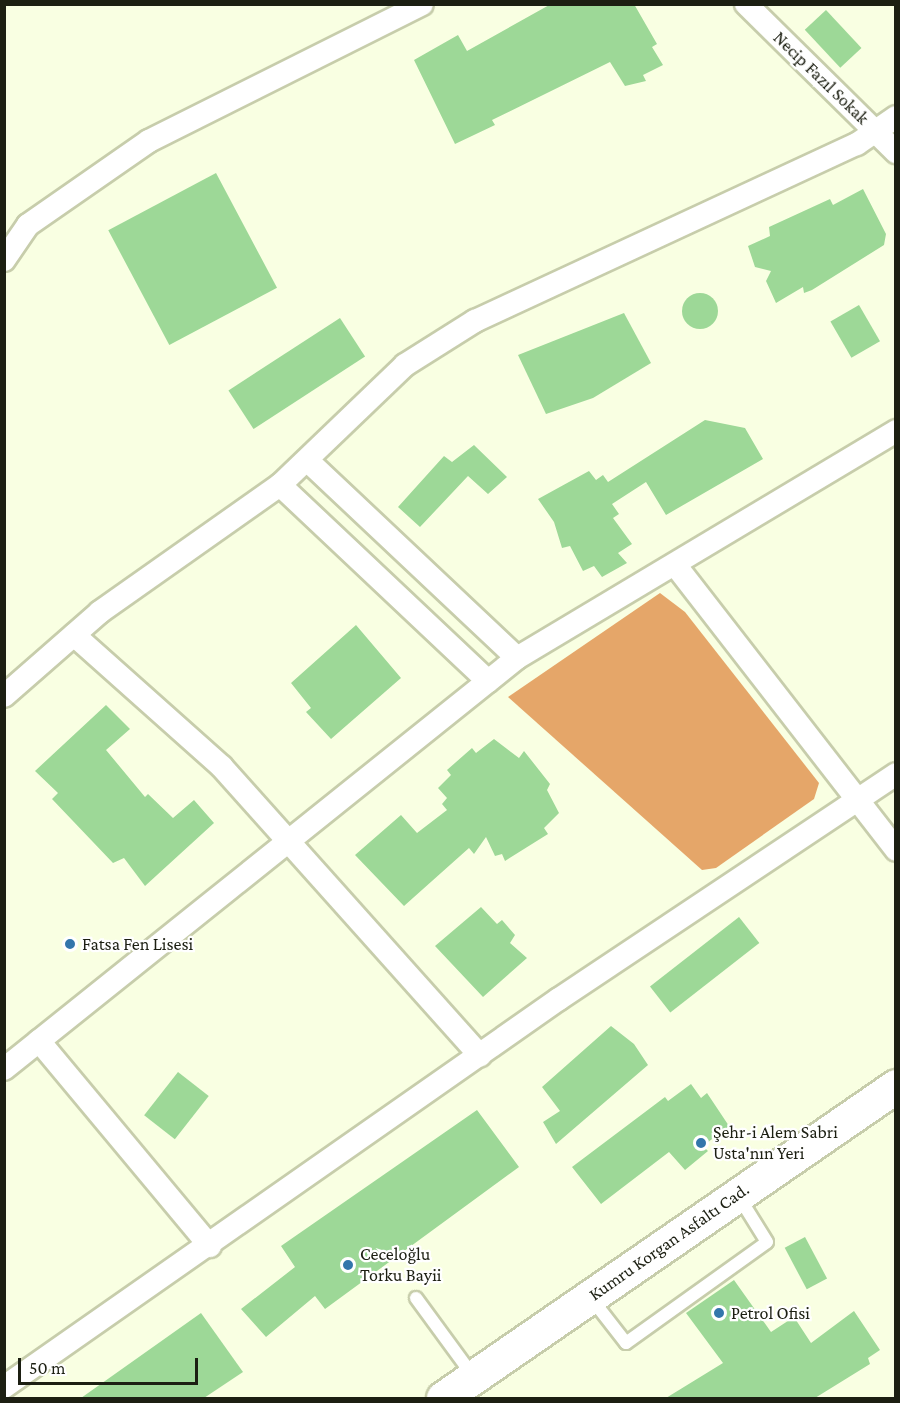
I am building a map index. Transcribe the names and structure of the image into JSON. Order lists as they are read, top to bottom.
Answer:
{
  "streets": {
    "main road": ["Kumru Korgan Asfaltı Cad."],
    "street": ["Necip Fazıl Sokak"]
  },
  "places": [
    "Fatsa Fen Lisesi",
    "Şehr-i Alem Sabri Usta'nın Yeri",
    "Ceceloğlu Torku Bayii",
    "Petrol Ofisi"
  ],
  "scale_bar": "50 m"
}
